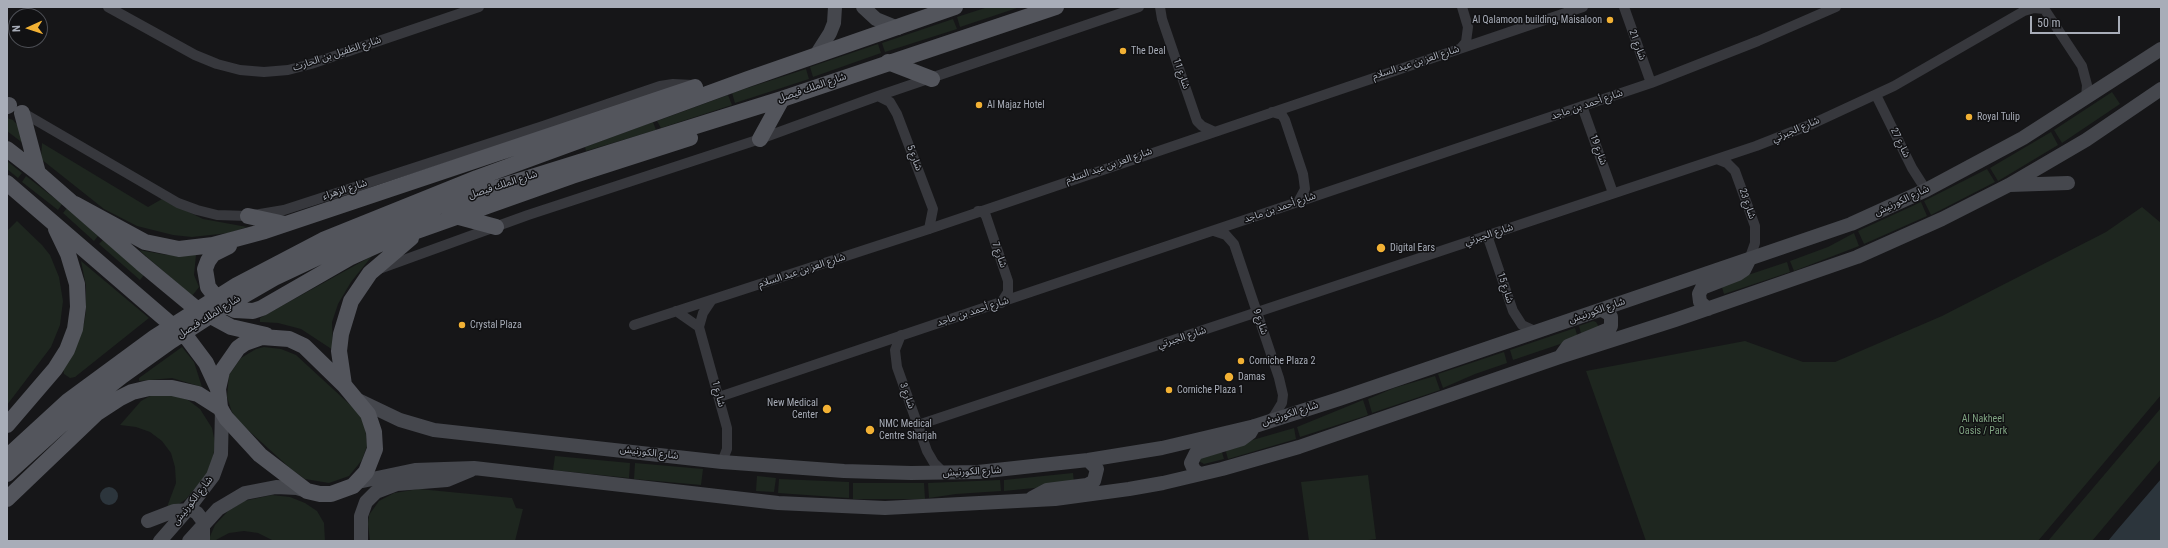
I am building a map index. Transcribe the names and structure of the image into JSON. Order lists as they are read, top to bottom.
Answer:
{
  "streets": {
    "main road": ["شارع الملك فيصل", "شارع الكورنيش"],
    "street": [
      "شارع 21",
      "شارع الطفيل بن الحارث",
      "شارع العز بن عبد السلام",
      "شارع 11",
      "شارع أحمد بن ماجد",
      "شارع الجبرتي",
      "شارع 27",
      "شارع 19",
      "شارع 5",
      "شارع الزهراء",
      "شارع 23",
      "شارع 7",
      "شارع 15",
      "شارع 9",
      "شارع 1",
      "شارع 3"
    ]
  },
  "crossings": [
    ["شارع 21", "شارع أحمد بن ماجد"],
    ["شارع العز بن عبد السلام", "شارع 11"],
    ["شارع العز بن عبد السلام", "شارع 5"],
    ["شارع العز بن عبد السلام", "شارع 7"],
    ["شارع أحمد بن ماجد", "شارع 19"],
    ["شارع أحمد بن ماجد", "شارع 7"],
    ["شارع أحمد بن ماجد", "شارع 9"],
    ["شارع أحمد بن ماجد", "شارع 1"],
    ["شارع أحمد بن ماجد", "شارع 3"],
    ["شارع الجبرتي", "شارع 27"],
    ["شارع الجبرتي", "شارع 19"],
    ["شارع الجبرتي", "شارع 23"],
    ["شارع الجبرتي", "شارع 15"],
    ["شارع الجبرتي", "شارع 9"],
    ["شارع الجبرتي", "شارع 3"],
    ["شارع 27", "شارع الكورنيش"],
    ["شارع الكورنيش", "شارع 23"],
    ["شارع الكورنيش", "شارع 15"],
    ["شارع الكورنيش", "شارع 9"],
    ["شارع الكورنيش", "شارع 1"],
    ["شارع الكورنيش", "شارع 3"]
  ],
  "parks": ["Al Nakheel Oasis / Park"],
  "places": [
    "Al Qalamoon building, Maisaloon",
    "The Deal",
    "Al Majaz Hotel",
    "Royal Tulip",
    "Digital Ears",
    "Crystal Plaza",
    "Corniche Plaza 2",
    "Damas",
    "Corniche Plaza 1",
    "New Medical Center",
    "NMC Medical Centre Sharjah"
  ],
  "scale_bar": "50 m",
  "north": "left"
}
